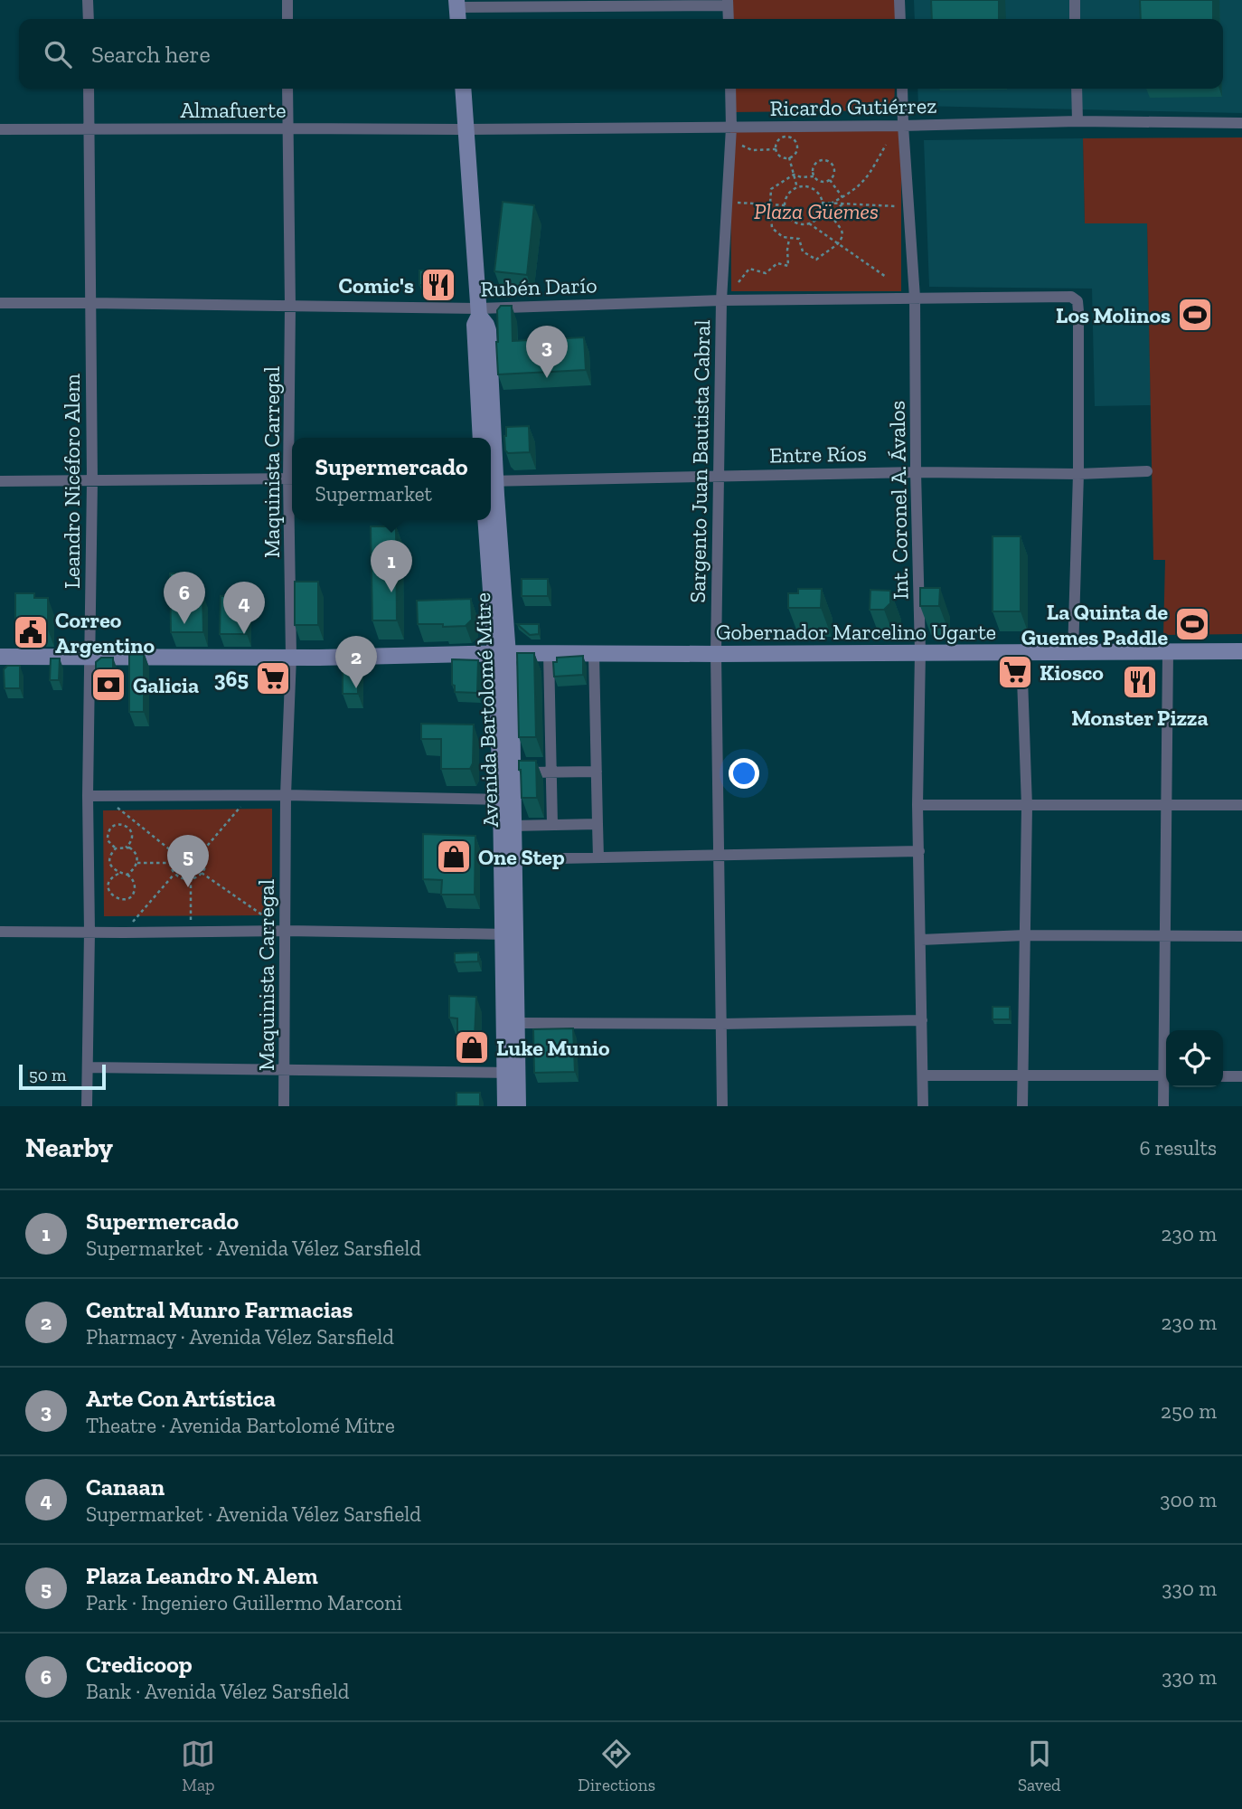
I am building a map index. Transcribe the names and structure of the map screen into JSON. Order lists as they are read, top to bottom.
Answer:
{
  "streets": {
    "main road": ["Gobernador Marcelino Ugarte", "Avenida Bartolomé Mitre"],
    "street": [
      "Ricardo Gutiérrez",
      "Almafuerte",
      "Rubén Darío",
      "Entre Ríos",
      "Sargento Juan Bautista Cabral",
      "Maquinista Carregal",
      "Leandro Nicéforo Alem",
      "Int. Coronel A. Ávalos"
    ]
  },
  "crossings": [
    ["Ricardo Gutiérrez", "Almafuerte"],
    ["Ricardo Gutiérrez", "Sargento Juan Bautista Cabral"],
    ["Ricardo Gutiérrez", "Int. Coronel A. Ávalos"],
    ["Ricardo Gutiérrez", "Avenida Bartolomé Mitre"],
    ["Almafuerte", "Maquinista Carregal"],
    ["Almafuerte", "Leandro Nicéforo Alem"],
    ["Almafuerte", "Avenida Bartolomé Mitre"],
    ["Rubén Darío", "Entre Ríos"],
    ["Rubén Darío", "Sargento Juan Bautista Cabral"],
    ["Rubén Darío", "Maquinista Carregal"],
    ["Rubén Darío", "Leandro Nicéforo Alem"],
    ["Rubén Darío", "Int. Coronel A. Ávalos"],
    ["Rubén Darío", "Avenida Bartolomé Mitre"],
    ["Entre Ríos", "Sargento Juan Bautista Cabral"],
    ["Entre Ríos", "Int. Coronel A. Ávalos"],
    ["Entre Ríos", "Avenida Bartolomé Mitre"],
    ["Sargento Juan Bautista Cabral", "Gobernador Marcelino Ugarte"],
    ["Maquinista Carregal", "Gobernador Marcelino Ugarte"],
    ["Leandro Nicéforo Alem", "Gobernador Marcelino Ugarte"],
    ["Int. Coronel A. Ávalos", "Gobernador Marcelino Ugarte"],
    ["Gobernador Marcelino Ugarte", "Avenida Bartolomé Mitre"]
  ],
  "parks": ["Plaza Güemes"],
  "places": {
    "restaurant": ["Comic's", "Monster Pizza"],
    "sports": ["Los Molinos", "La Quinta de Guemes Paddle"],
    "public building": ["Correo Argentino"],
    "supermarket": ["Kiosco", "365"],
    "bank": ["Galicia"],
    "shop": ["One Step", "Luke Munio"]
  },
  "scale_bar": "50 m",
  "page": {
    "search": "Search here",
    "pins": [
      "3",
      "1",
      "6",
      "4",
      "2",
      "5"
    ],
    "popup": ["Supermercado", "Supermarket"],
    "scale": "50 m",
    "heading": ["Nearby", "6 results"],
    "list": [
      {
        "mark": "1",
        "name": "Supermercado",
        "note": "Supermarket · Avenida Vélez Sarsfield",
        "value": "230 m"
      },
      {
        "mark": "2",
        "name": "Central Munro Farmacias",
        "note": "Pharmacy · Avenida Vélez Sarsfield",
        "value": "230 m"
      },
      {
        "mark": "3",
        "name": "Arte Con Artística",
        "note": "Theatre · Avenida Bartolomé Mitre",
        "value": "250 m"
      },
      {
        "mark": "4",
        "name": "Canaan",
        "note": "Supermarket · Avenida Vélez Sarsfield",
        "value": "300 m"
      },
      {
        "mark": "5",
        "name": "Plaza Leandro N. Alem",
        "note": "Park · Ingeniero Guillermo Marconi",
        "value": "330 m"
      },
      {
        "mark": "6",
        "name": "Credicoop",
        "note": "Bank · Avenida Vélez Sarsfield",
        "value": "330 m"
      }
    ],
    "nav": ["Map", "Directions", "Saved"]
  }
}
